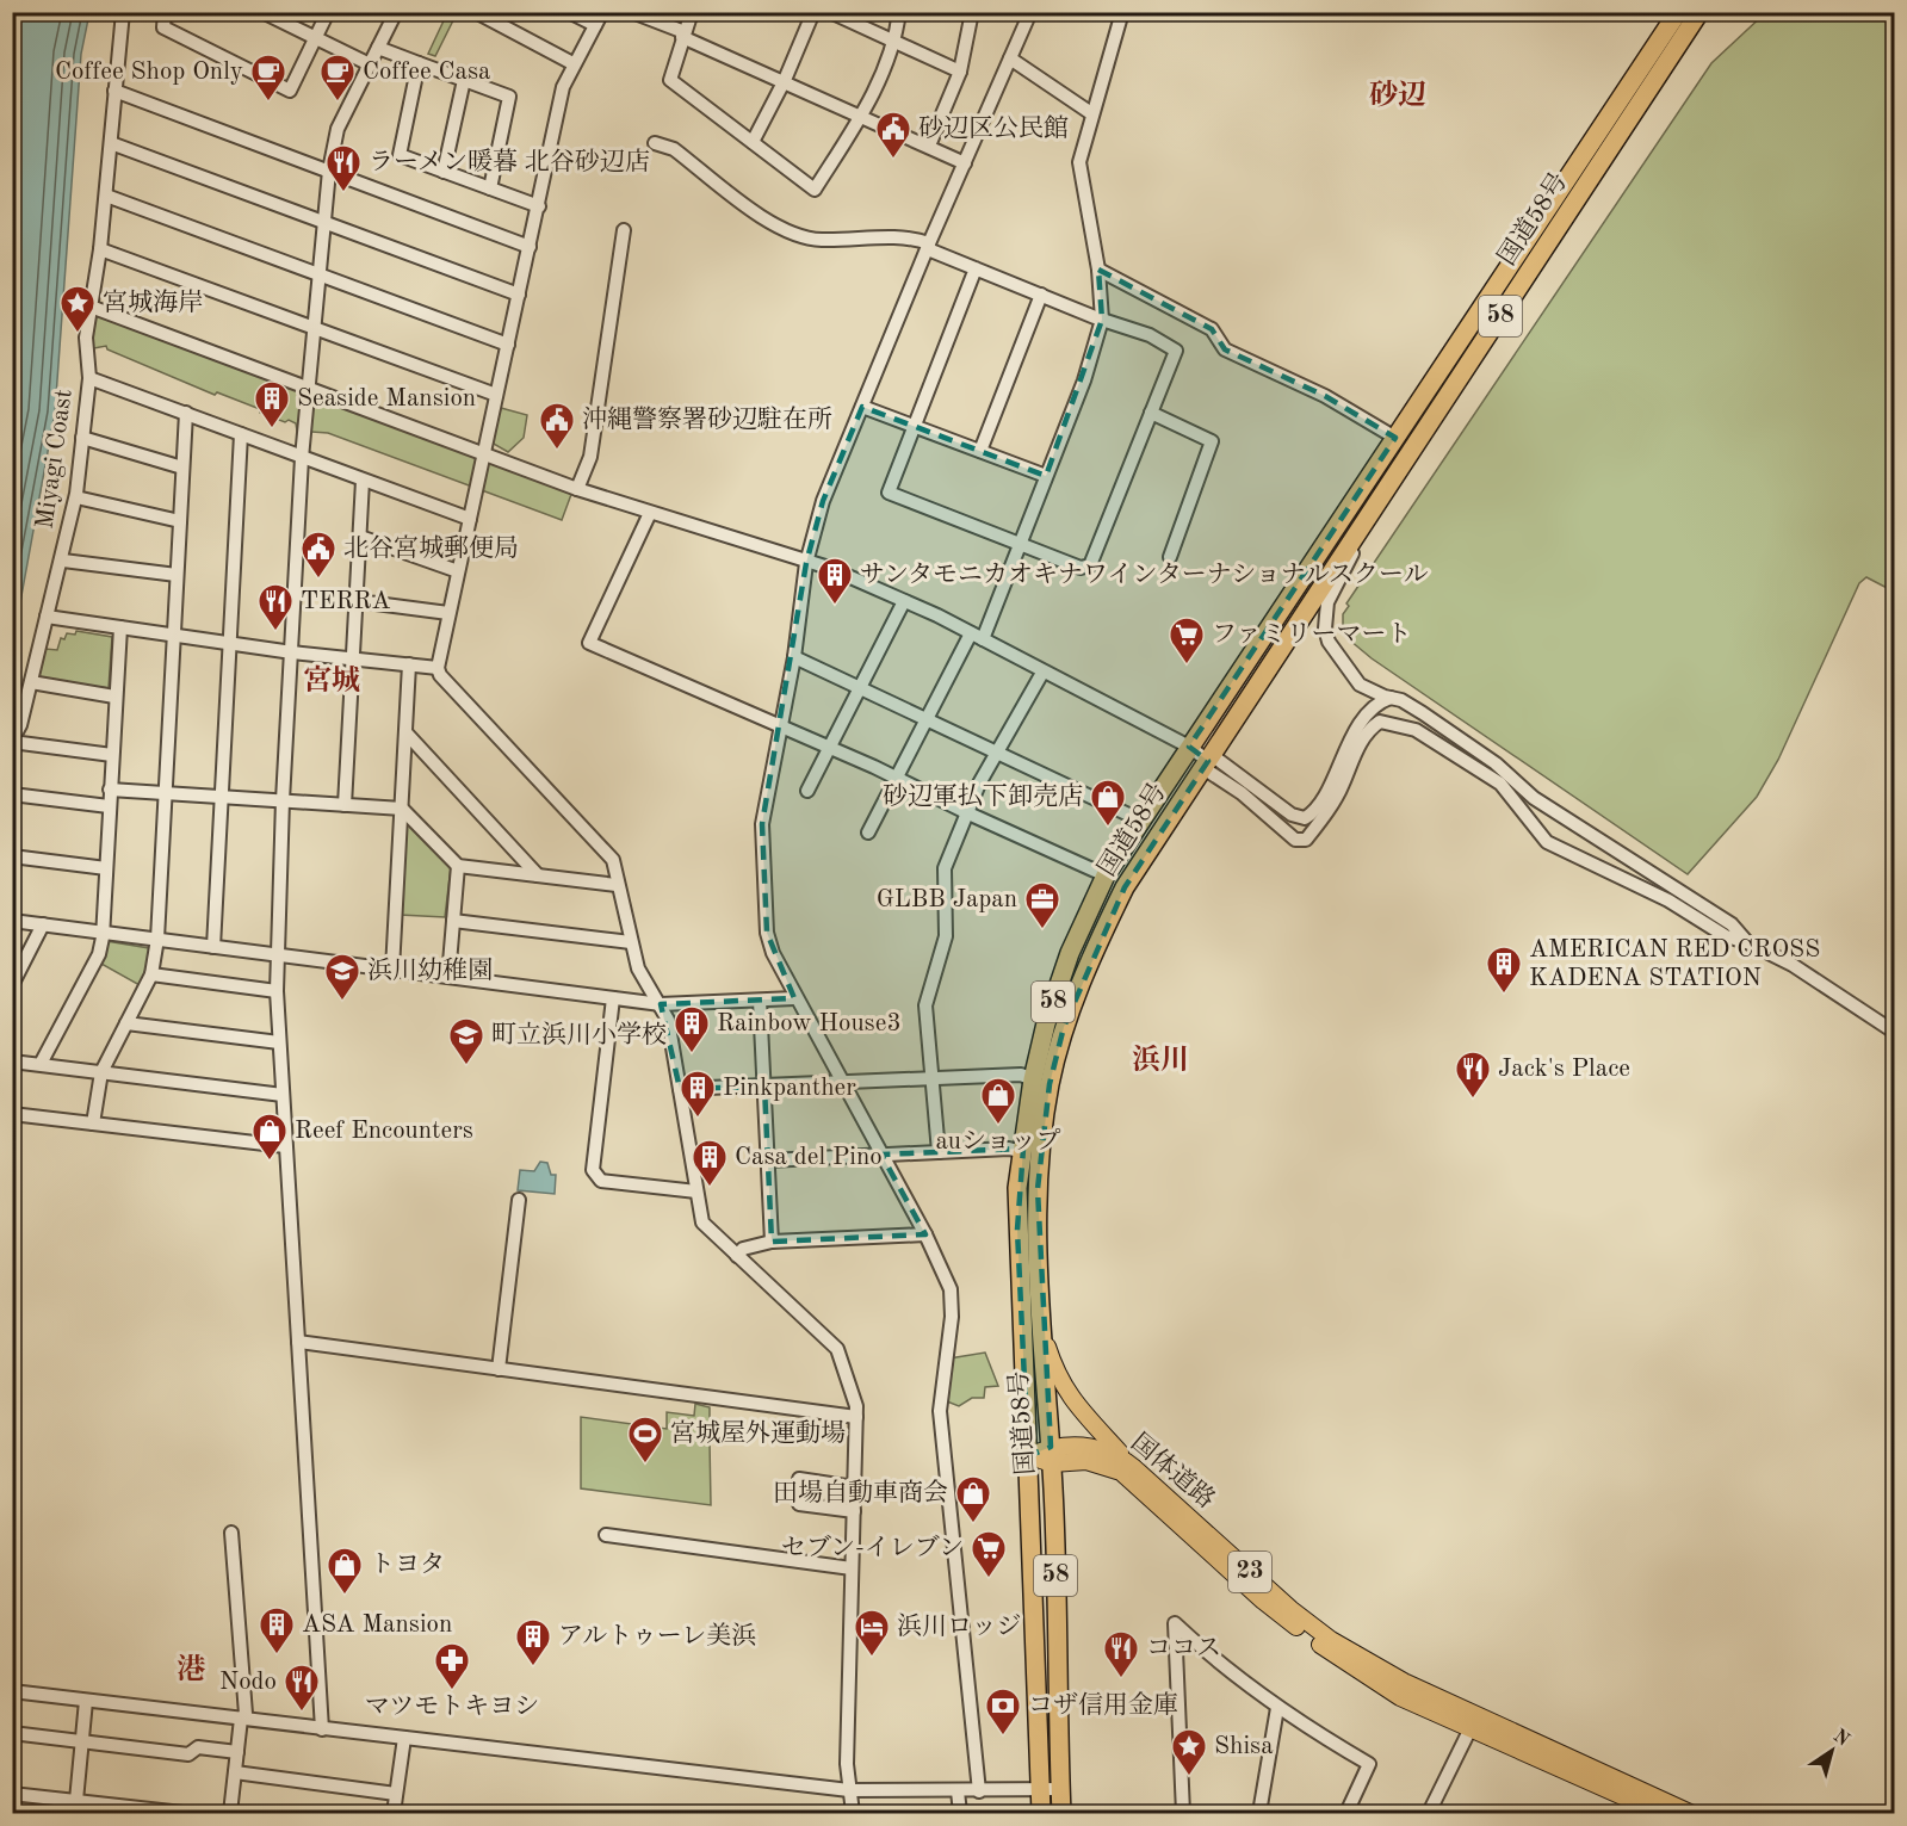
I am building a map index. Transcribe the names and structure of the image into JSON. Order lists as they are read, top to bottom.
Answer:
{
  "streets": {
    "highway": ["国道58号", "58"],
    "main road": ["国体道路", "23"],
    "street": ["Miyagi Coast"]
  },
  "crossings": [
    ["国道58号", "国体道路"]
  ],
  "districts": [
    "砂辺",
    "宮城",
    "浜川",
    "港"
  ],
  "places": {
    "cafe": ["Coffee Shop Only", "Coffee Casa"],
    "public building": ["砂辺区公民館", "沖縄警察署砂辺駐在所", "北谷宮城郵便局"],
    "restaurant": [
      "ラーメン暖暮 北谷砂辺店",
      "TERRA",
      "Jack's Place",
      "ココス",
      "Nodo"
    ],
    "place": ["宮城海岸", "Shisa"],
    "building": [
      "Seaside Mansion",
      "サンタモニカオキナワインターナショナルスクール",
      "AMERICAN RED CROSS KADENA STATION",
      "Rainbow House3",
      "Pinkpanther",
      "Casa del Pino",
      "ASA Mansion",
      "アルトゥーレ美浜"
    ],
    "supermarket": ["ファミリーマート", "セブン-イレブン"],
    "shop": [
      "砂辺軍払下卸売店",
      "auショップ",
      "Reef Encounters",
      "田場自動車商会",
      "トヨタ"
    ],
    "office": ["GLBB Japan"],
    "school or university": ["浜川幼稚園", "町立浜川小学校"],
    "sports": ["宮城屋外運動場"],
    "hotel": ["浜川ロッジ"],
    "pharmacy": ["マツモトキヨシ"],
    "bank": ["コザ信用金庫"]
  },
  "north": "top right"
}
